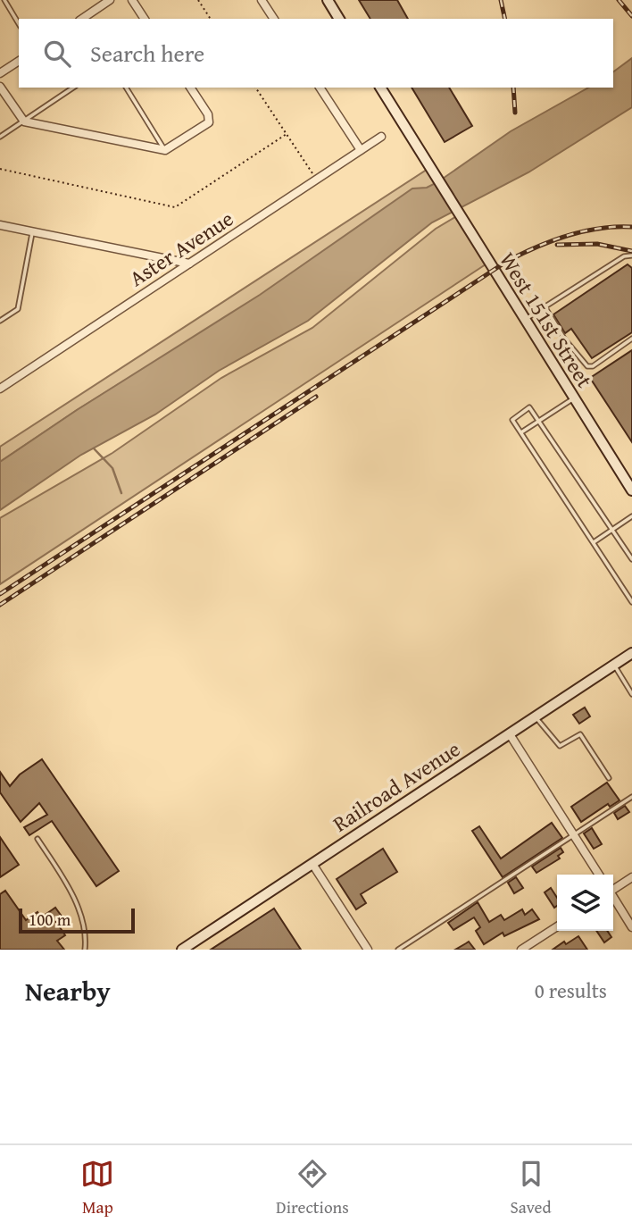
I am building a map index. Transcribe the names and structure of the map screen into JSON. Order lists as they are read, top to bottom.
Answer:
{
  "streets": {
    "street": ["Aster Avenue", "West 151st Street", "Railroad Avenue"]
  },
  "scale_bar": "100 m",
  "page": {
    "search": "Search here",
    "scale": "100 m",
    "heading": ["Nearby", "0 results"],
    "nav": ["Map", "Directions", "Saved"]
  }
}
